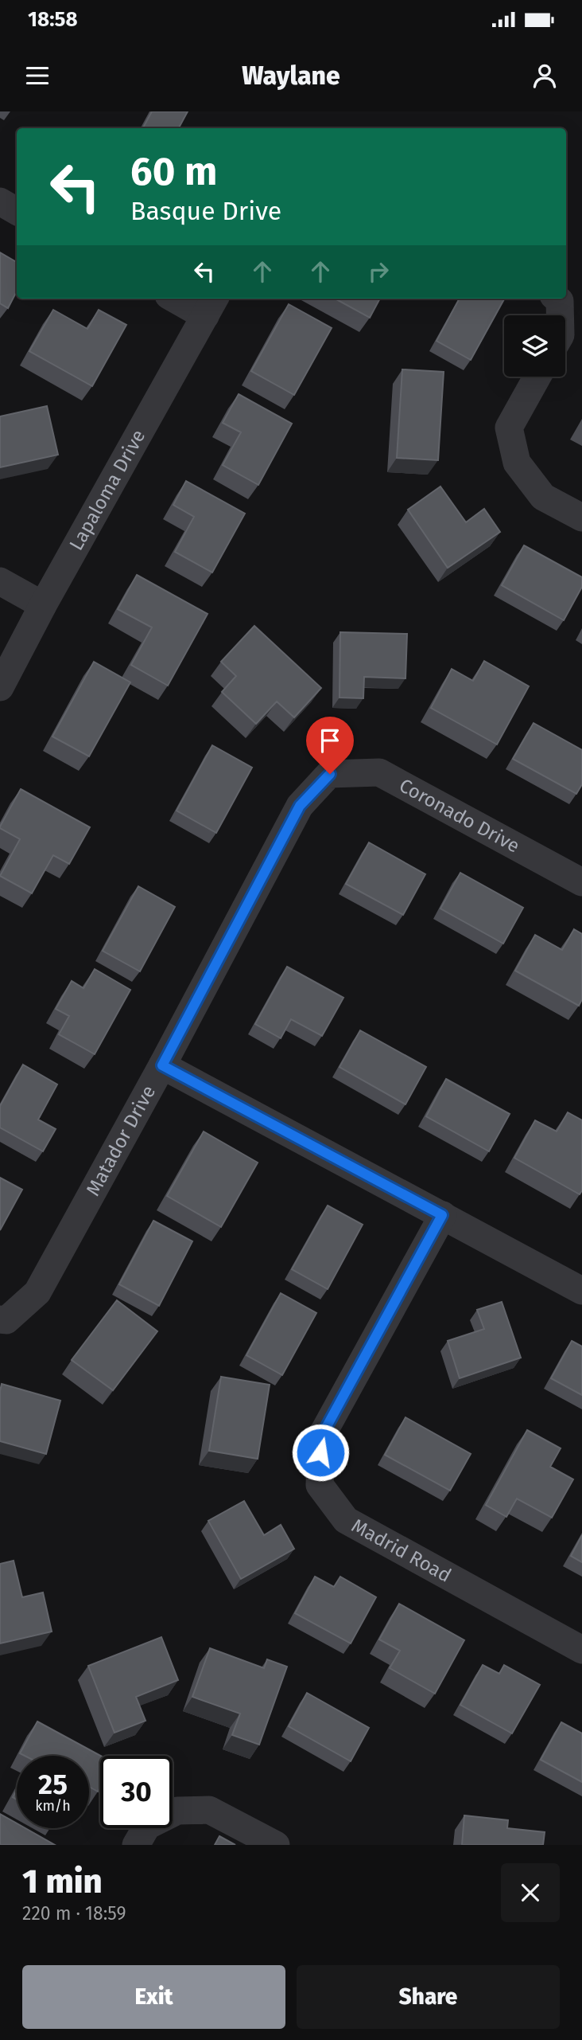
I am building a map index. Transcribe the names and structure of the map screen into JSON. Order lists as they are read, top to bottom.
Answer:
{
  "streets": {
    "street": [
      "Lapaloma Drive",
      "Coronado Drive",
      "Matador Drive",
      "Madrid Road"
    ]
  },
  "crossings": [
    ["Coronado Drive", "Matador Drive"]
  ],
  "page": {
    "status": "18:58",
    "header": "Waylane",
    "turn": ["60 m", "Basque Drive"],
    "speed": "25 km/h",
    "limit": "30",
    "heading": ["1 min", "220 m · 18:59"],
    "buttons": ["Exit", "Share"]
  }
}
